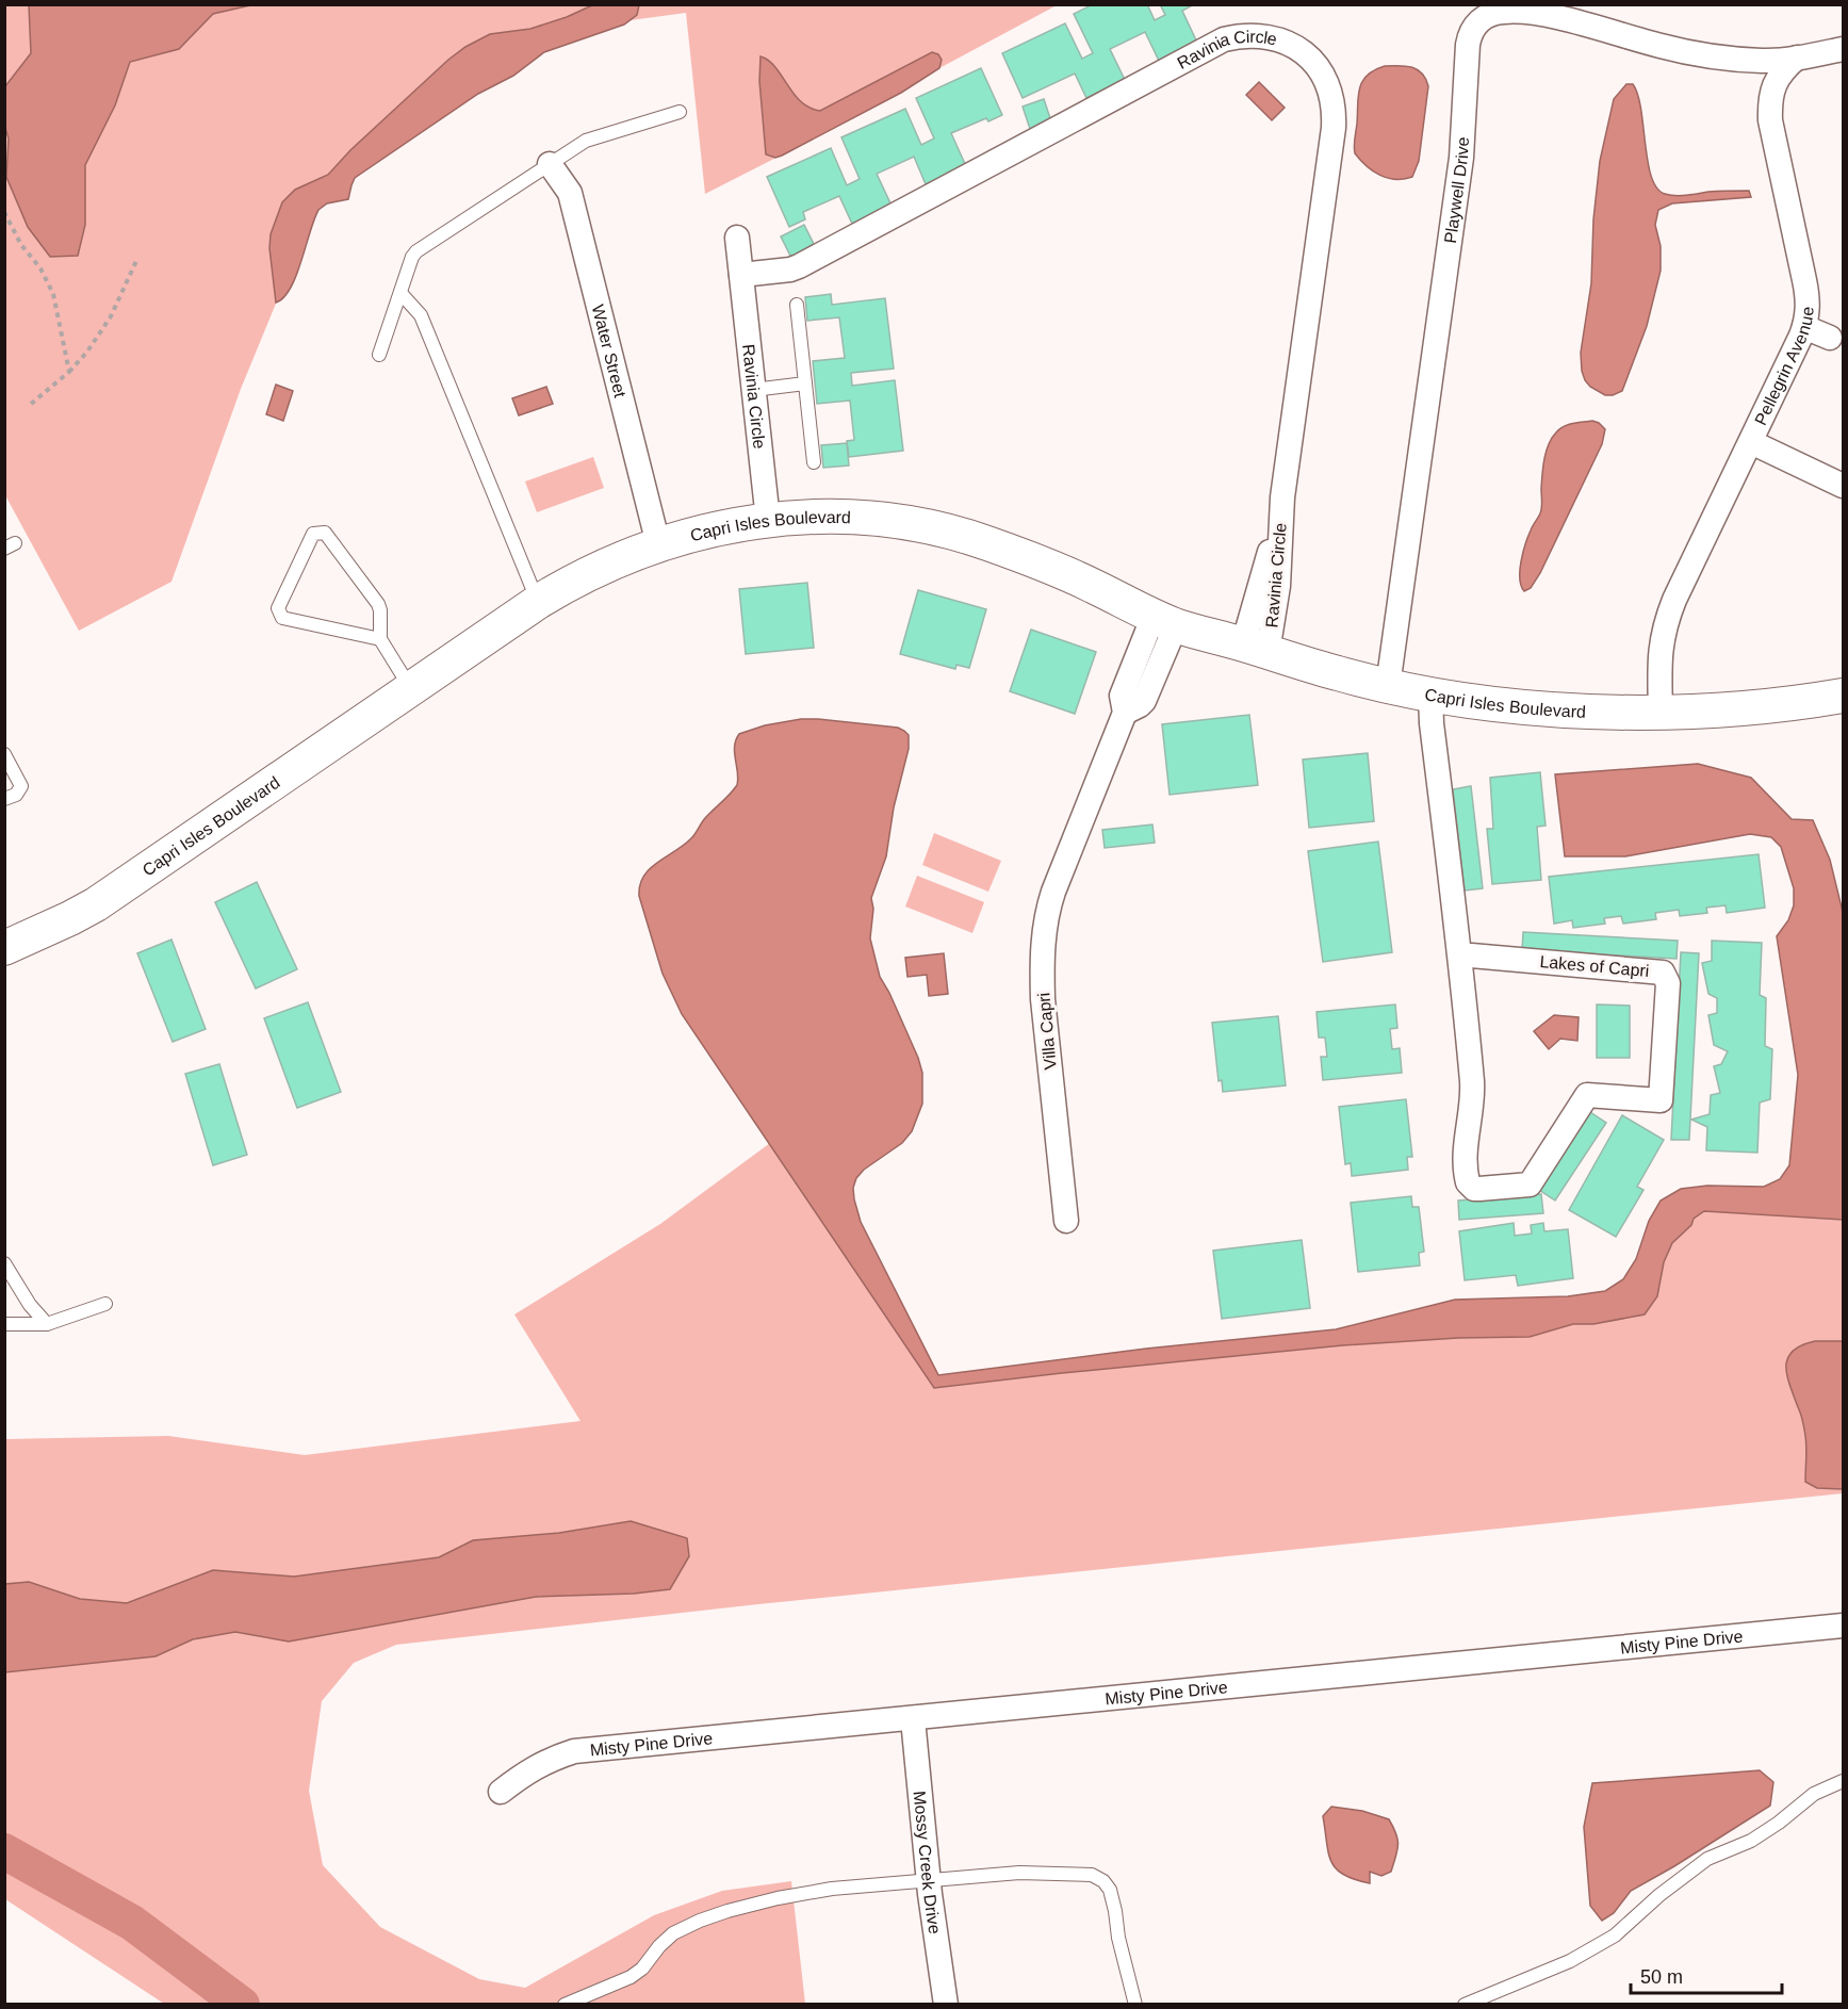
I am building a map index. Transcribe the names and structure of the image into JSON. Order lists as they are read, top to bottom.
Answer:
{
  "streets": {
    "street": [
      "Ravinia Circle",
      "Playwell Drive",
      "Water Street",
      "Pellegrin Avenue",
      "Capri Isles Boulevard",
      "Lakes of Capri",
      "Villa Capri",
      "Misty Pine Drive",
      "Mossy Creek Drive"
    ]
  },
  "crossings": [
    ["Ravinia Circle", "Capri Isles Boulevard"],
    ["Playwell Drive", "Pellegrin Avenue"],
    ["Playwell Drive", "Capri Isles Boulevard"],
    ["Water Street", "Capri Isles Boulevard"],
    ["Pellegrin Avenue", "Capri Isles Boulevard"],
    ["Capri Isles Boulevard", "Lakes of Capri"],
    ["Capri Isles Boulevard", "Villa Capri"],
    ["Misty Pine Drive", "Mossy Creek Drive"]
  ],
  "scale_bar": "50 m"
}
